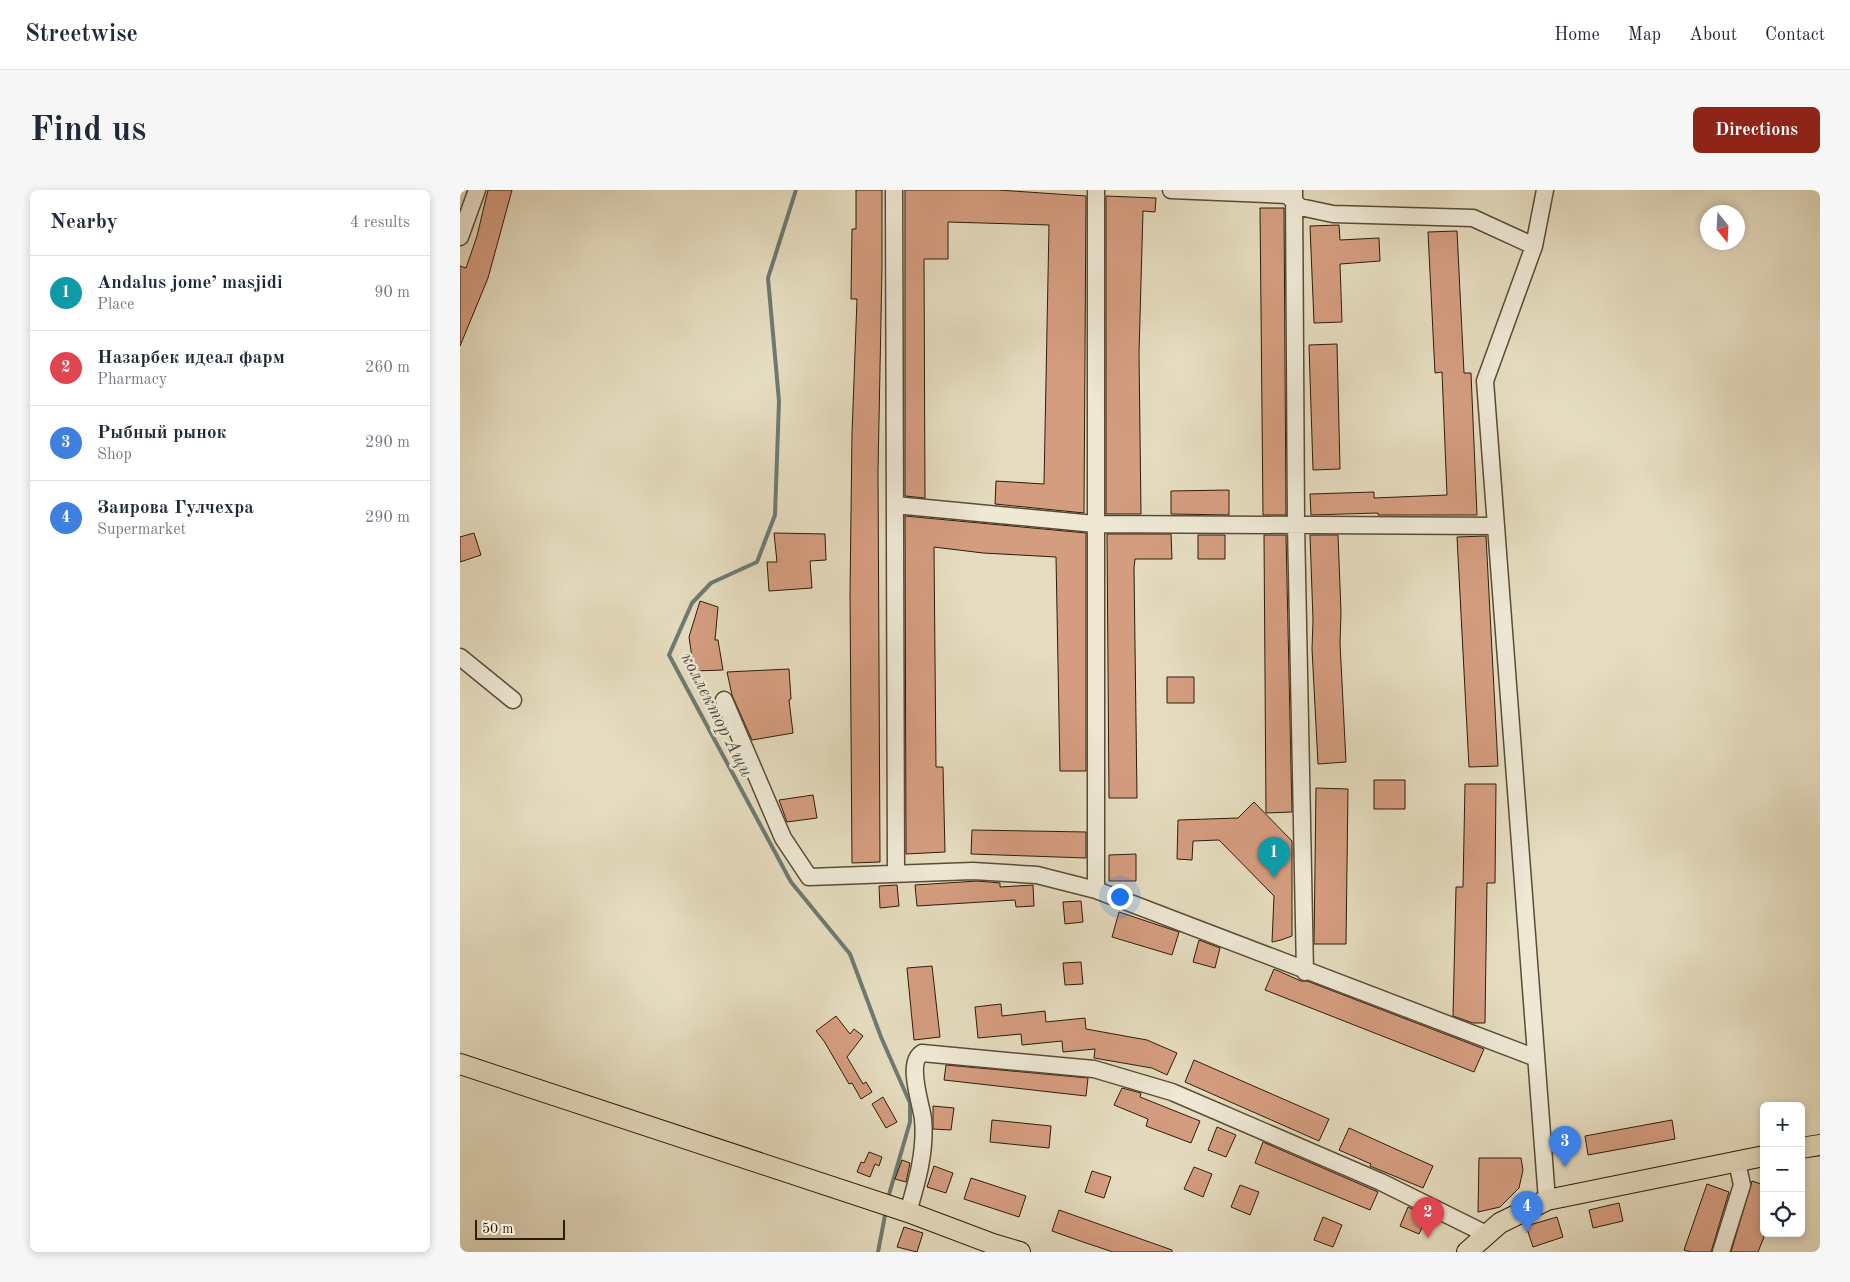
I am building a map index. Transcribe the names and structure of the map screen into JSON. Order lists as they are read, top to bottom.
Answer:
{
  "water": ["коллектор Ащи"],
  "scale_bar": "50 m",
  "north": "bottom",
  "page": {
    "header": "Streetwise",
    "nav": [
      "Home",
      "Map",
      "About",
      "Contact"
    ],
    "buttons": "Directions",
    "title": "Find us",
    "heading": ["Nearby", "4 results"],
    "list": [
      {
        "mark": "1",
        "name": "Andalus jome’ masjidi",
        "note": "Place",
        "value": "90 m"
      },
      {
        "mark": "2",
        "name": "Назарбек идеал фарм",
        "note": "Pharmacy",
        "value": "260 m"
      },
      {
        "mark": "3",
        "name": "Рыбный рынок",
        "note": "Shop",
        "value": "290 m"
      },
      {
        "mark": "4",
        "name": "Заирова Гулчехра",
        "note": "Supermarket",
        "value": "290 m"
      }
    ],
    "pins": [
      "1",
      "3",
      "4",
      "2"
    ],
    "map_buttons": ["+", "−"],
    "scale": "50 m"
  }
}
